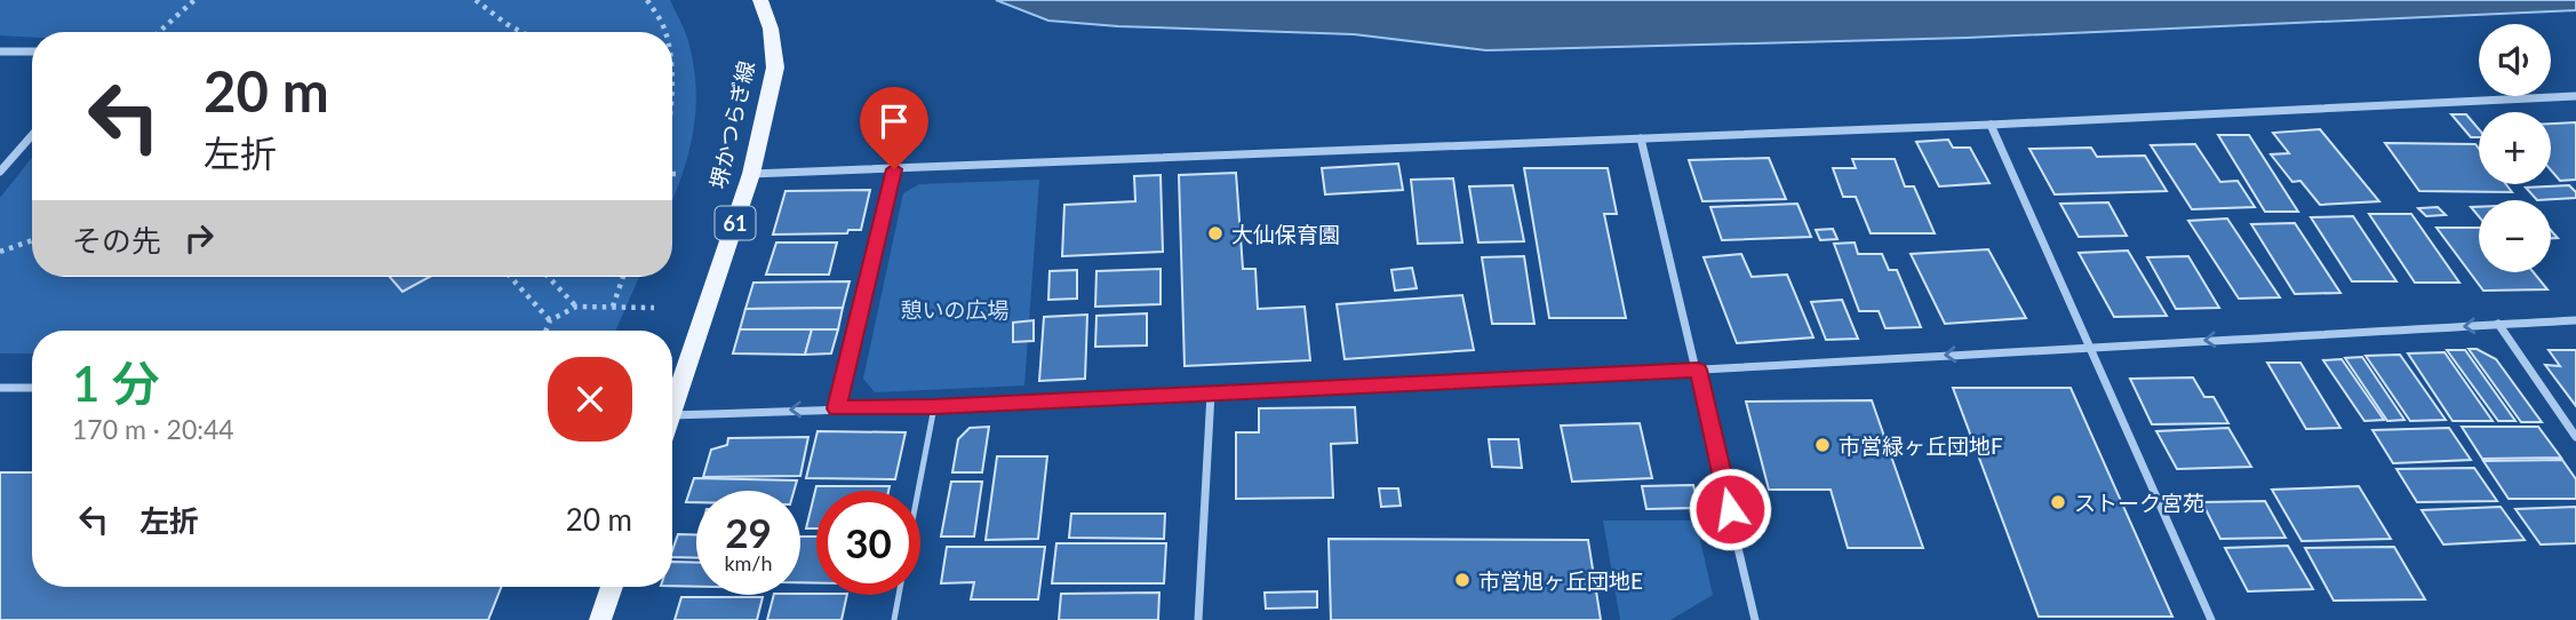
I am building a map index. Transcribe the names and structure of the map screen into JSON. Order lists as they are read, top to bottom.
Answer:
{
  "streets": {
    "main road": ["堺かつらぎ線", "61"]
  },
  "parks": ["憩いの広場"],
  "places": [
    "大仙保育園",
    "市営緑ヶ丘団地F",
    "ストーク宮苑",
    "市営旭ヶ丘団地E"
  ],
  "page": {
    "map_buttons": ["+", "−"],
    "turn": ["20 m", "左折"],
    "then": "その先",
    "heading": ["1 分", "170 m · 20:44"],
    "list": [
      {
        "name": "左折",
        "value": "20 m"
      }
    ],
    "speed": "29 km/h",
    "limit": "30"
  }
}
